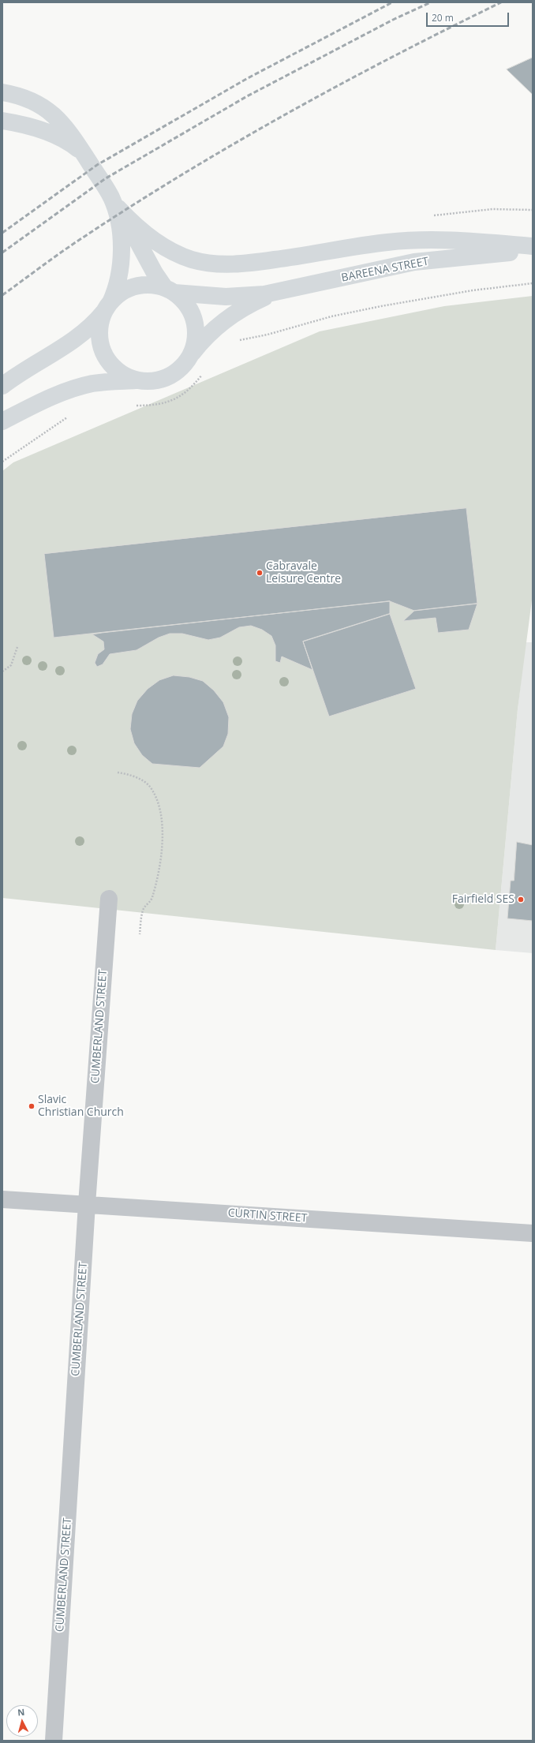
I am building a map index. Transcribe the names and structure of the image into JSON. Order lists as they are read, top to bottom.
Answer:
{
  "streets": {
    "main road": ["BAREENA STREET"],
    "street": ["CUMBERLAND STREET", "CURTIN STREET"]
  },
  "crossings": [
    ["CUMBERLAND STREET", "CURTIN STREET"]
  ],
  "places": ["Cabravale Leisure Centre", "Fairfield SES", "Slavic Christian Church"],
  "scale_bar": "20 m",
  "north": "top"
}
